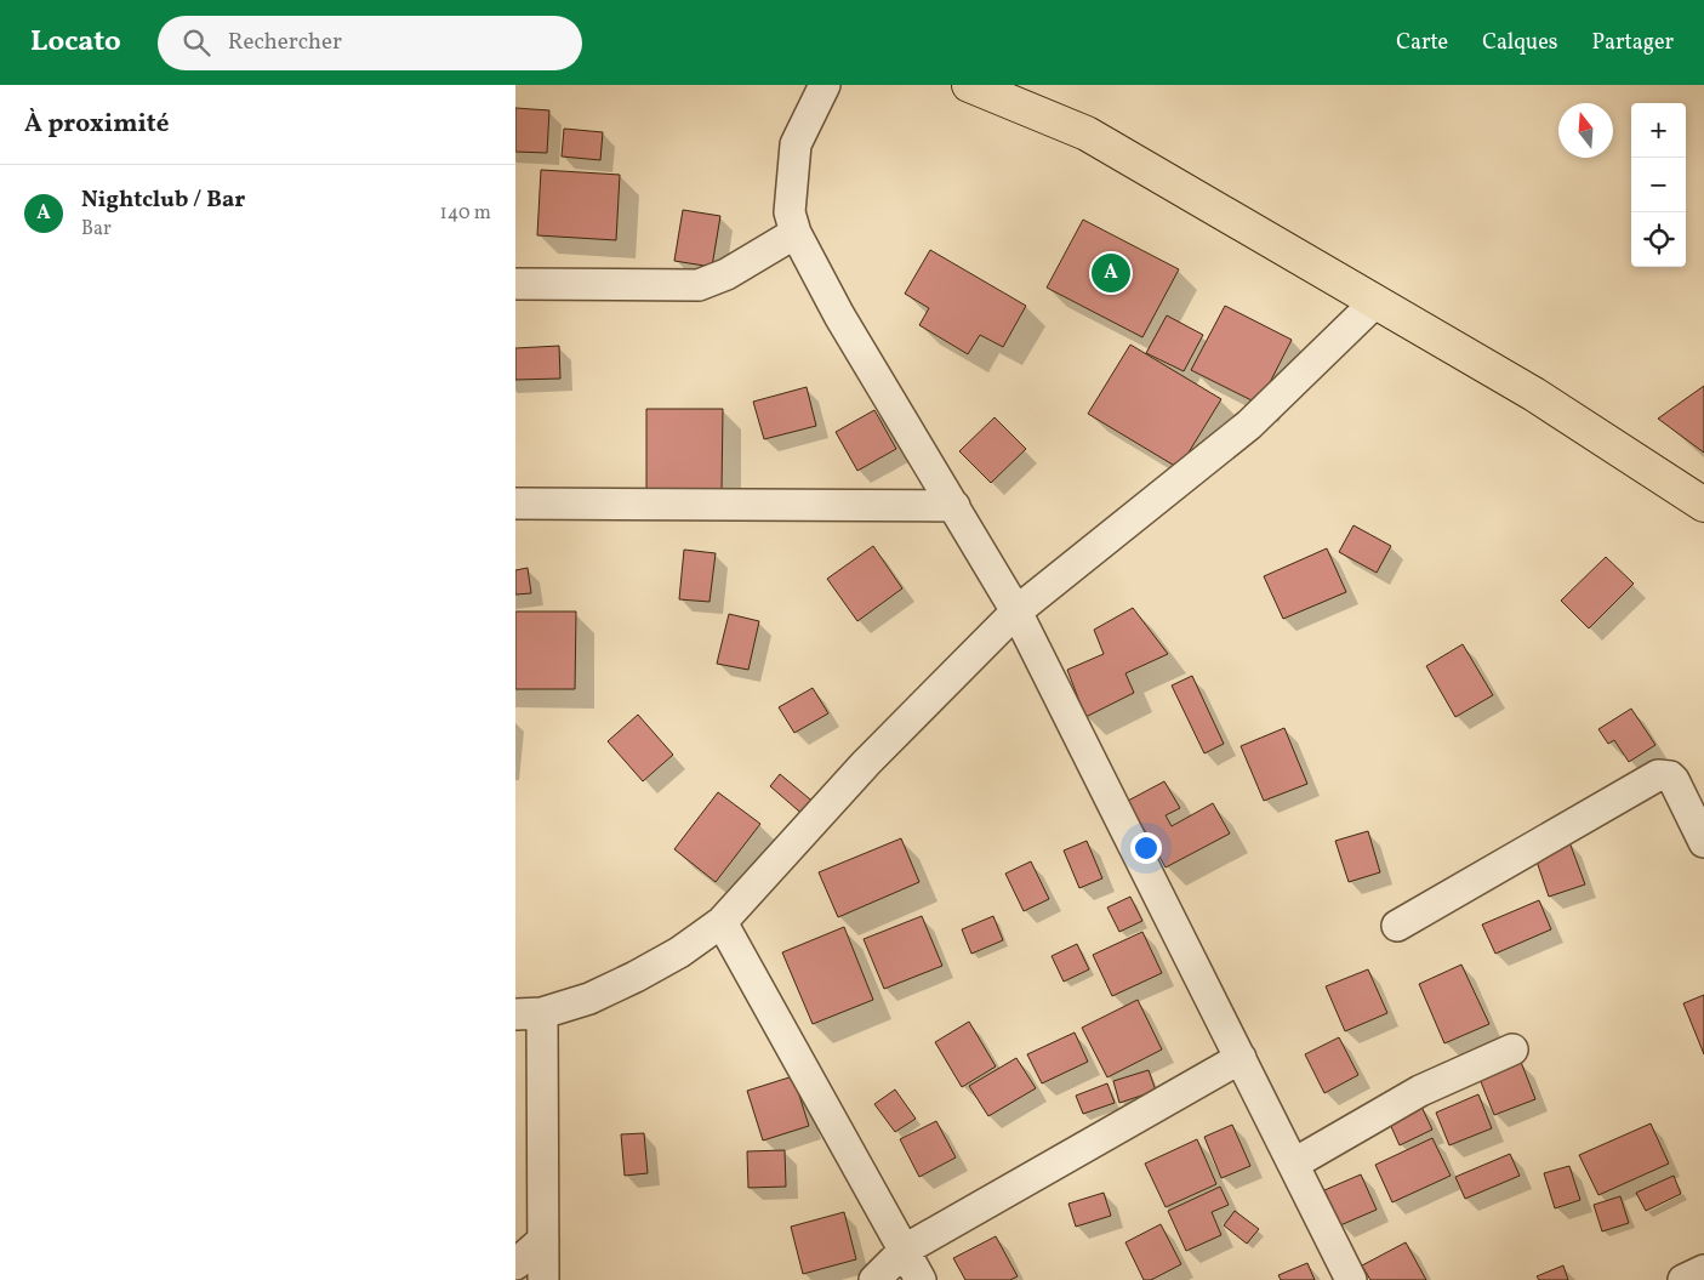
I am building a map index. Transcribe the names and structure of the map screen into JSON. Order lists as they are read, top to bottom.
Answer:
{
  "north": "top",
  "page": {
    "header": "Locato",
    "search": "Rechercher",
    "nav": ["Carte", "Calques", "Partager"],
    "heading": "À proximité",
    "map_buttons": ["+", "−"],
    "list": [
      {
        "mark": "A",
        "name": "Nightclub / Bar",
        "note": "Bar",
        "value": "140 m"
      }
    ],
    "pins": "A"
  }
}
